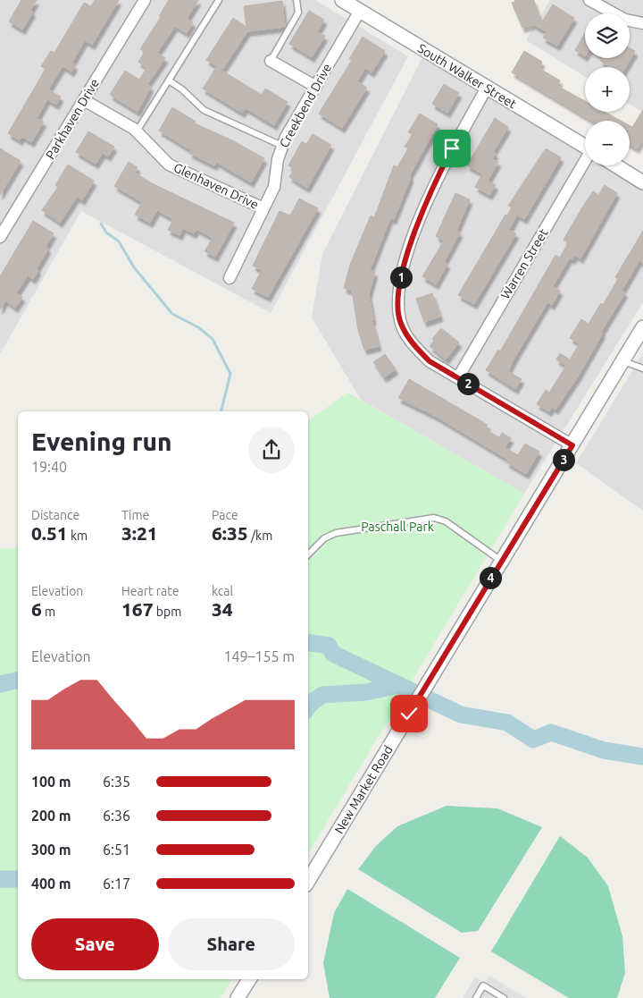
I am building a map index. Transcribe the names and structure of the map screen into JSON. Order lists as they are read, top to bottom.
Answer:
{
  "streets": {
    "street": [
      "South Walker Street",
      "Creekbend Drive",
      "Parkhaven Drive",
      "Glenhaven Drive",
      "Warren Street",
      "New Market Road"
    ]
  },
  "crossings": [
    ["South Walker Street", "Creekbend Drive"],
    ["Creekbend Drive", "Glenhaven Drive"],
    ["Parkhaven Drive", "Glenhaven Drive"]
  ],
  "parks": ["Paschall Park"],
  "page": {
    "map_buttons": ["+", "−"],
    "pins": [
      "1",
      "2",
      "3",
      "4"
    ],
    "heading": ["Evening run", "19:40"],
    "stats": [
      ["Distance", "0.51 km"],
      ["Time", "3:21"],
      ["Pace", "6:35 /km"],
      ["Elevation", "6 m"],
      ["Heart rate", "167 bpm"],
      ["kcal", "34"]
    ],
    "chart": ["Elevation", "149–155 m"],
    "list": [
      {
        "name": "100 m",
        "note": "6:35"
      },
      {
        "name": "200 m",
        "note": "6:36"
      },
      {
        "name": "300 m",
        "note": "6:51"
      },
      {
        "name": "400 m",
        "note": "6:17"
      }
    ],
    "buttons": ["Save", "Share"]
  }
}
